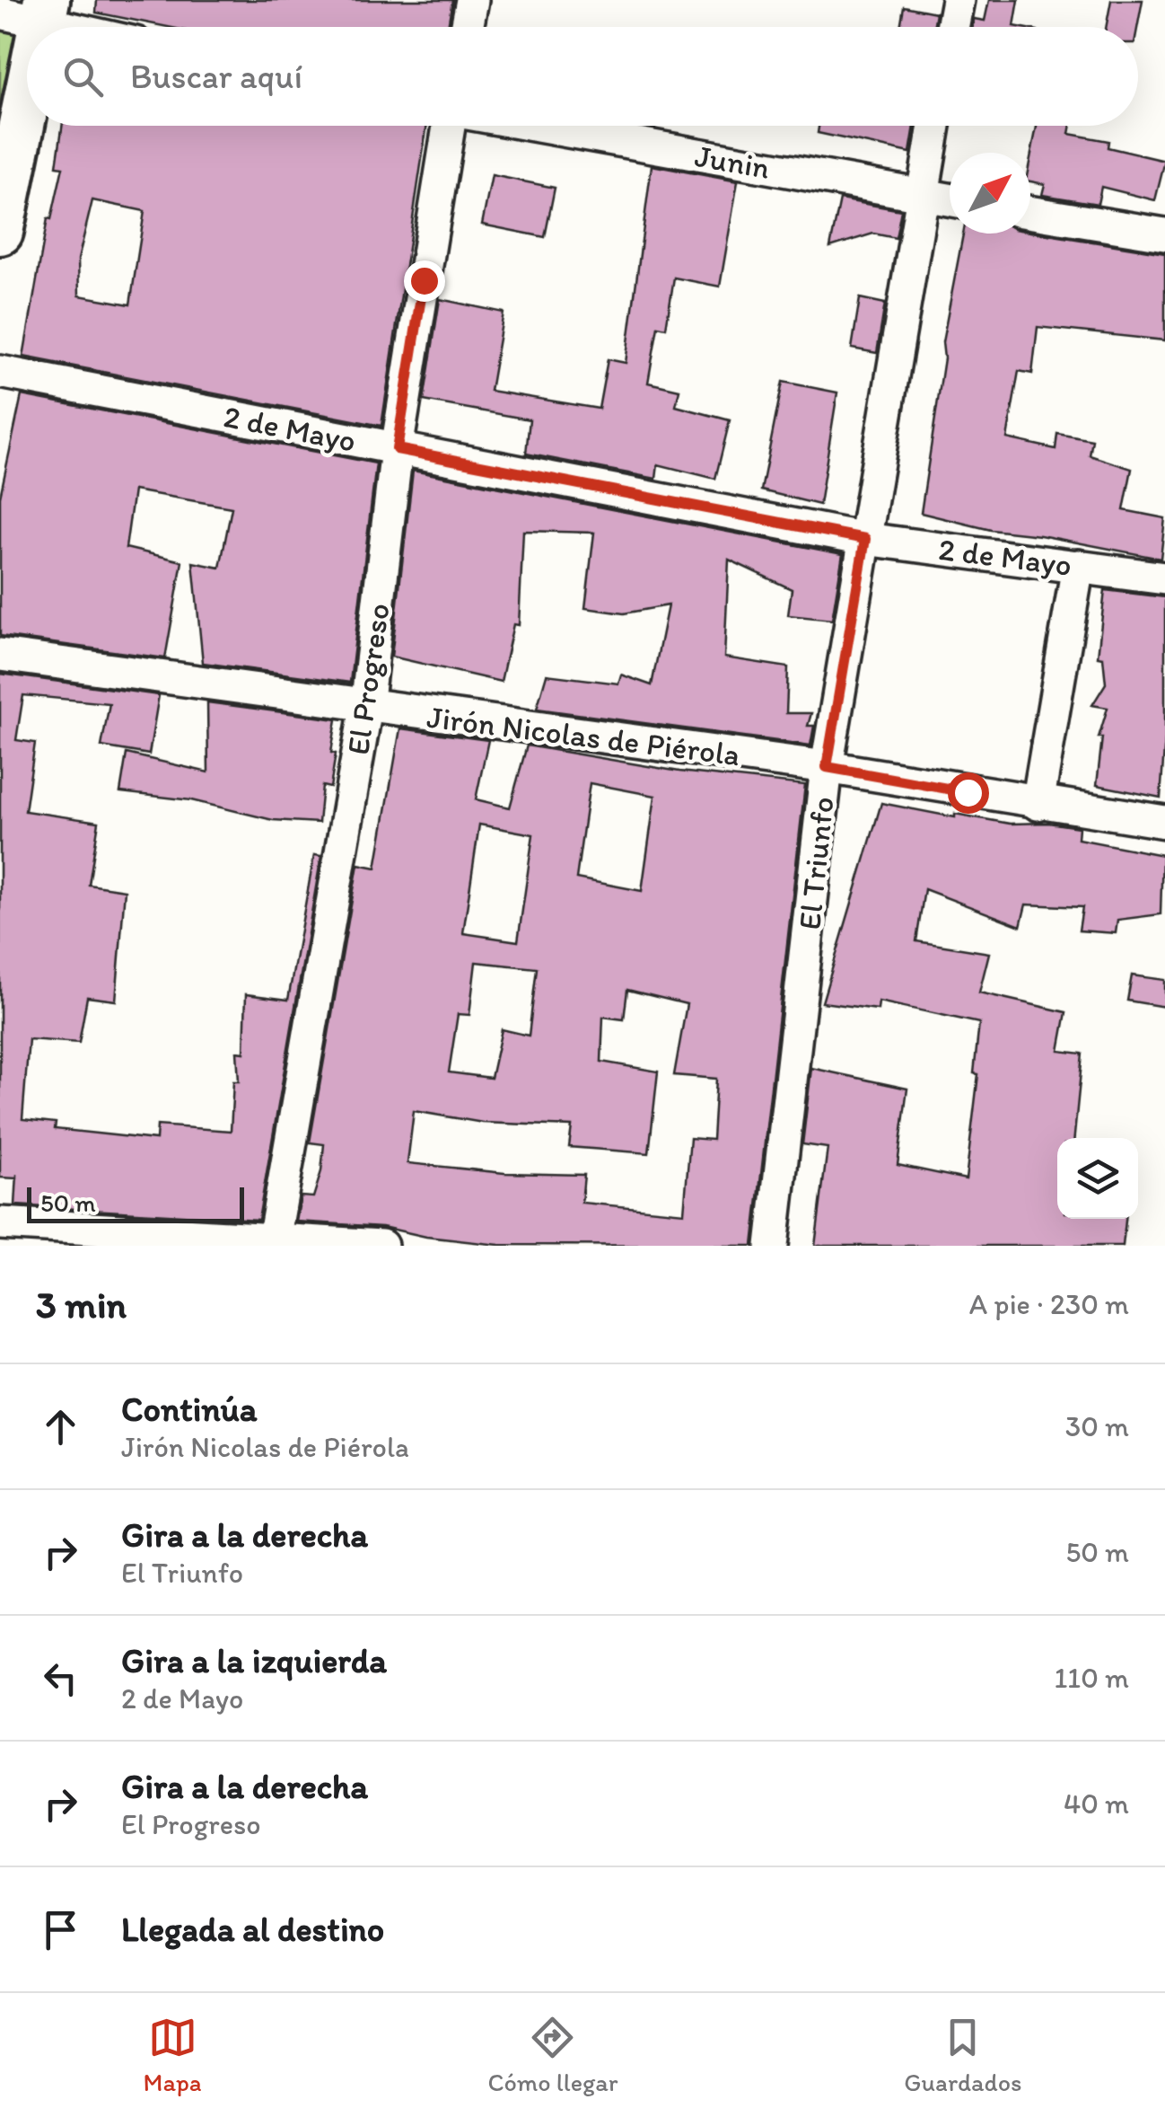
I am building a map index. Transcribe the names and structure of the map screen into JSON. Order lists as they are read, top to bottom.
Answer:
{
  "streets": {
    "street": [
      "Junin",
      "2 de Mayo",
      "El Progreso",
      "Jirón Nicolas de Piérola",
      "El Triunfo"
    ]
  },
  "crossings": [
    ["Junin", "El Triunfo"],
    ["2 de Mayo", "El Progreso"],
    ["2 de Mayo", "El Triunfo"],
    ["El Progreso", "Jirón Nicolas de Piérola"],
    ["Jirón Nicolas de Piérola", "El Triunfo"]
  ],
  "scale_bar": "50 m",
  "north": "top right",
  "page": {
    "search": "Buscar aquí",
    "scale": "50 m",
    "heading": ["3 min", "A pie · 230 m"],
    "list": [
      ["Continúa", "Jirón Nicolas de Piérola", "30 m"],
      ["Gira a la derecha", "El Triunfo", "50 m"],
      ["Gira a la izquierda", "2 de Mayo", "110 m"],
      ["Gira a la derecha", "El Progreso", "40 m"],
      "Llegada al destino"
    ],
    "nav": ["Mapa", "Cómo llegar", "Guardados"]
  }
}
